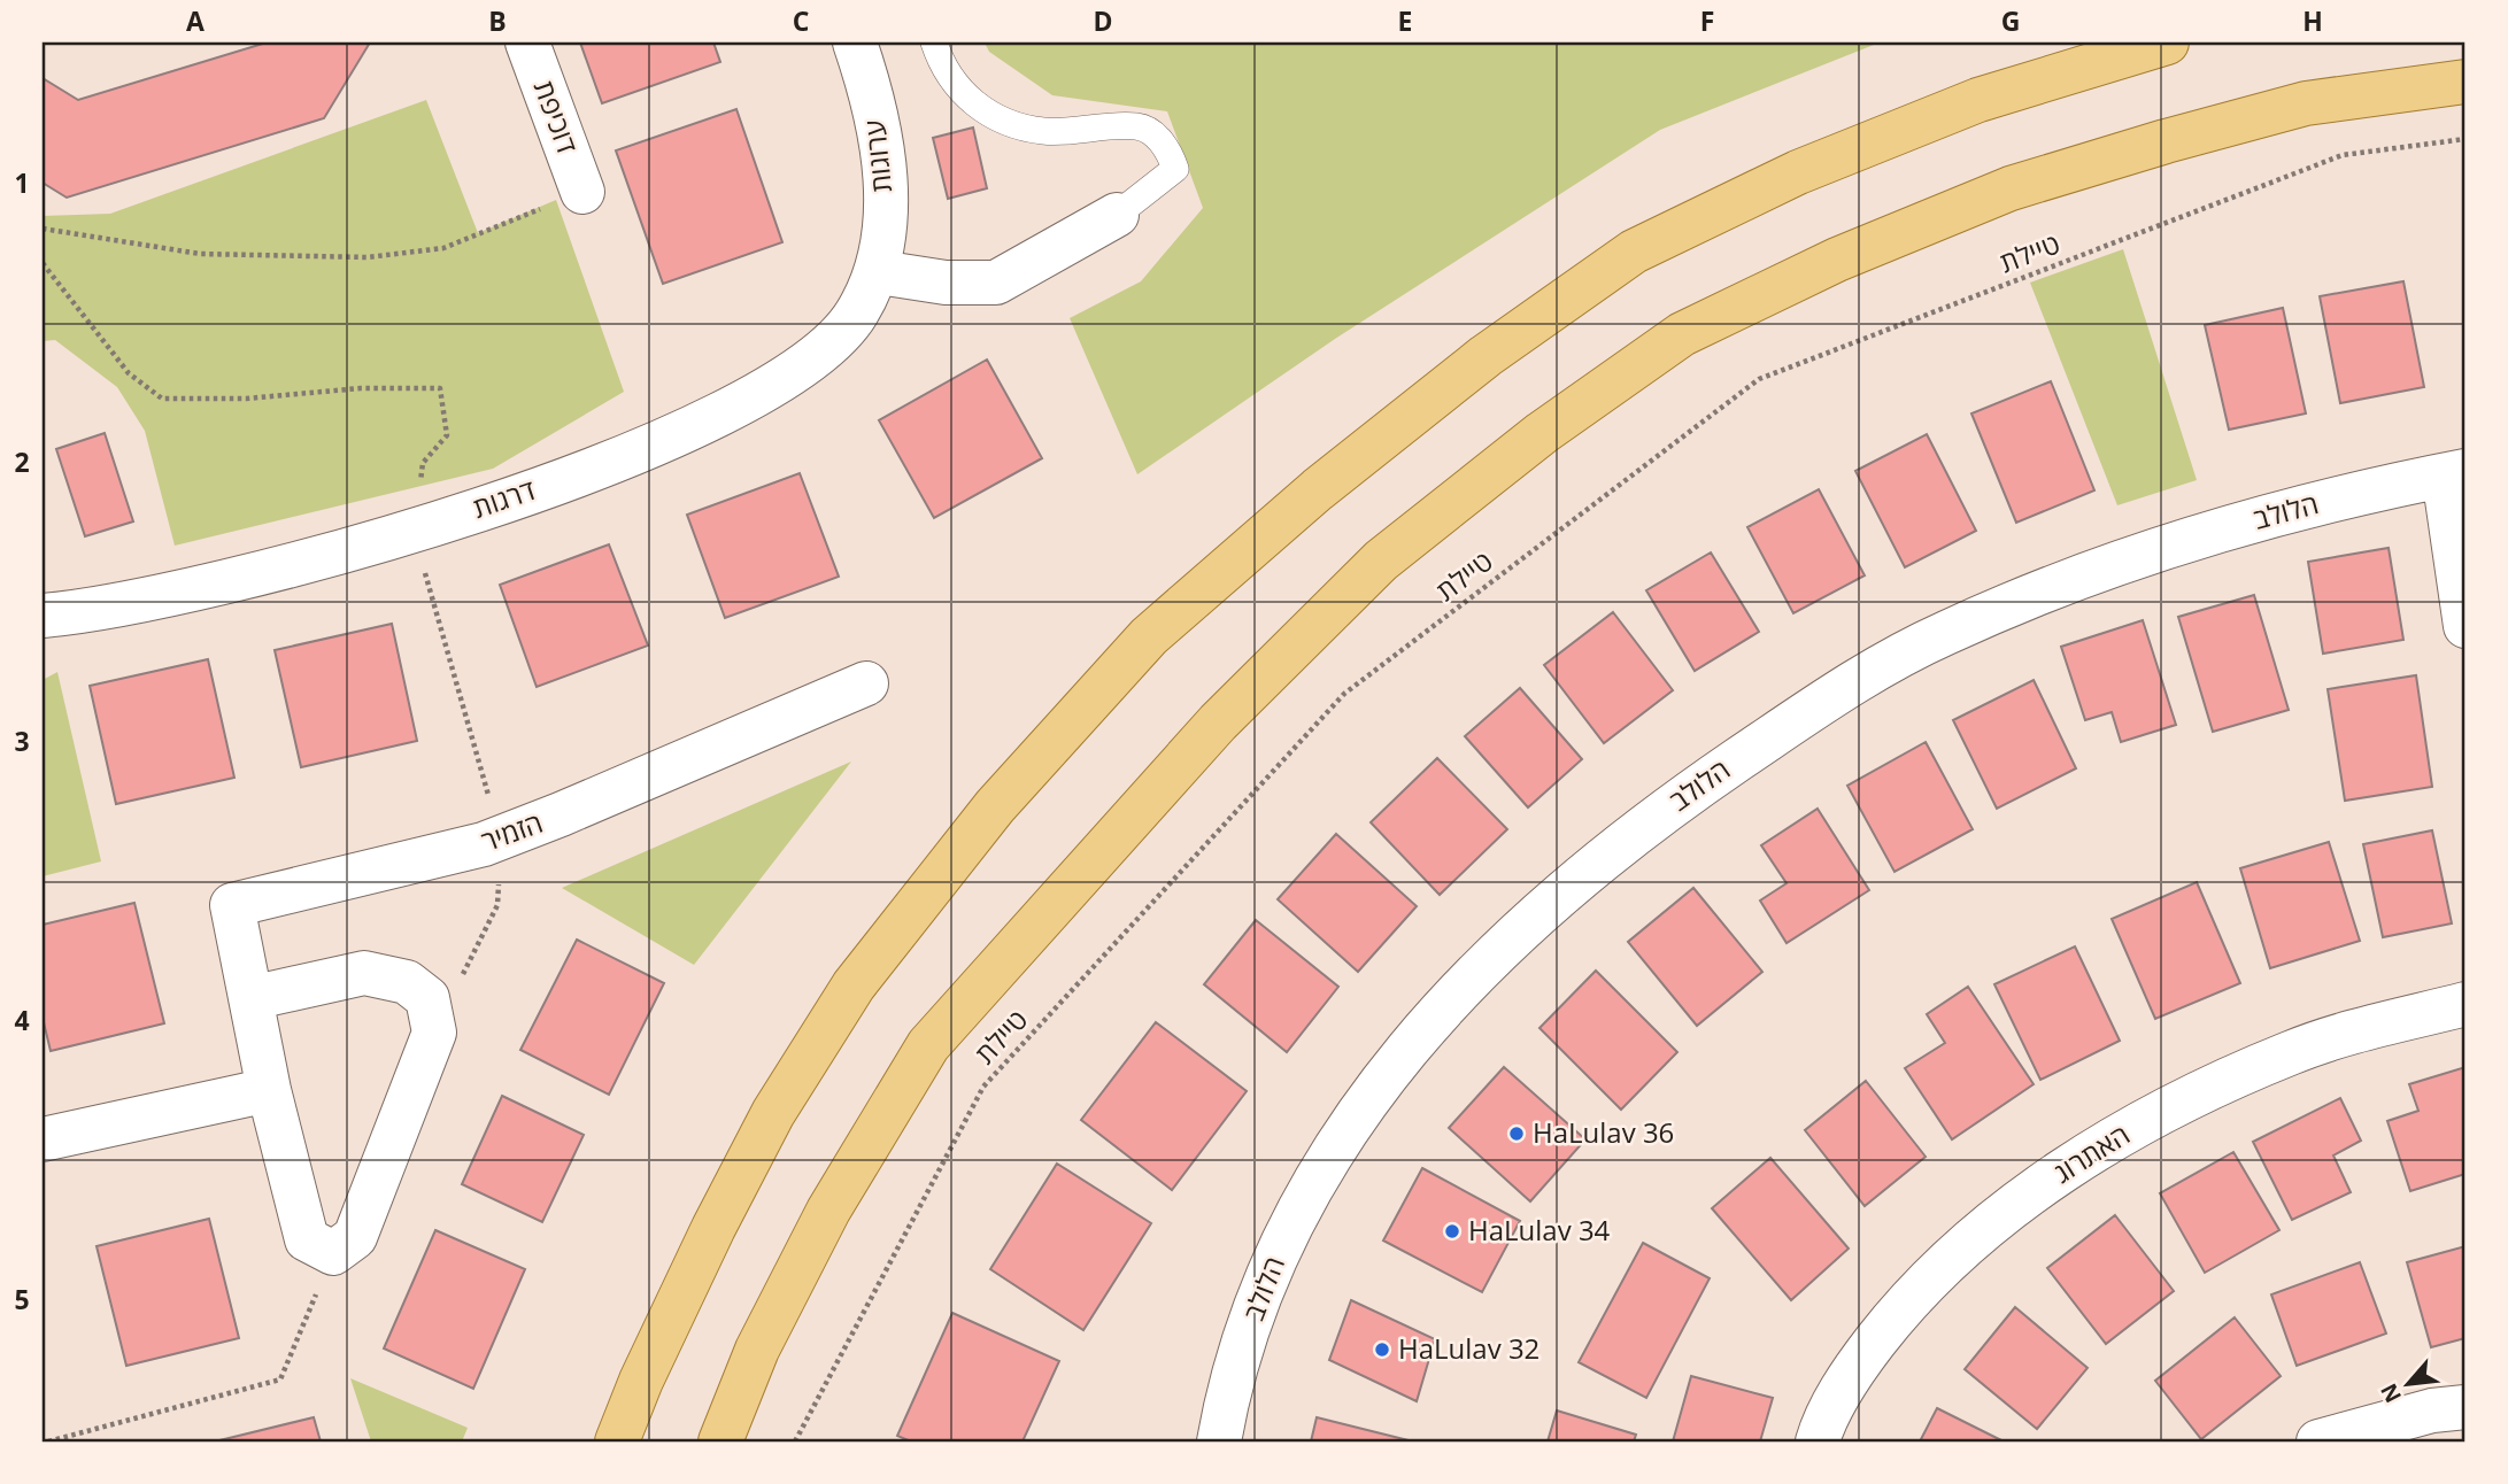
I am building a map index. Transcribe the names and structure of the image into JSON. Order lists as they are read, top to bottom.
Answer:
{
  "streets": {
    "street": [
      "דוכיפת",
      "ערוגות",
      "דרגות",
      "הלולב",
      "הזמיר",
      "האתרוג"
    ],
    "path": ["טיילת"]
  },
  "crossings": [
    ["ערוגות", "דרגות"]
  ],
  "places": ["HaLulav 36", "HaLulav 34", "HaLulav 32"],
  "north": "bottom left",
  "grid": {
    "columns": [
      "A",
      "B",
      "C",
      "D",
      "E",
      "F",
      "G",
      "H"
    ],
    "rows": [
      "1",
      "2",
      "3",
      "4",
      "5"
    ]
  }
}
